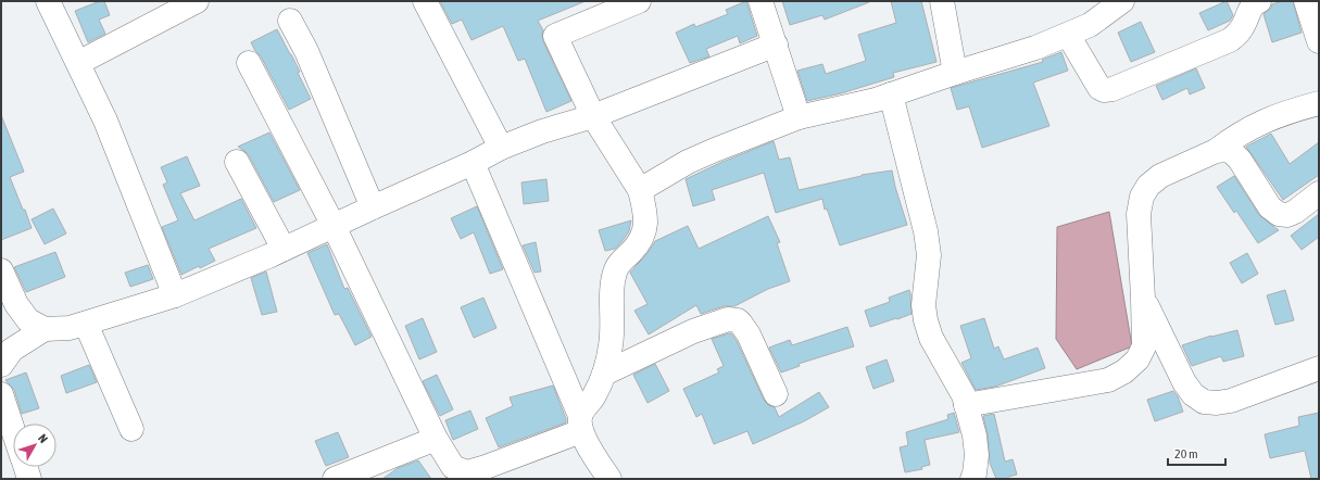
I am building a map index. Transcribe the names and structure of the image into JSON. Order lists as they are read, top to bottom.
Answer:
{
  "scale_bar": "20 m",
  "north": "top right"
}
